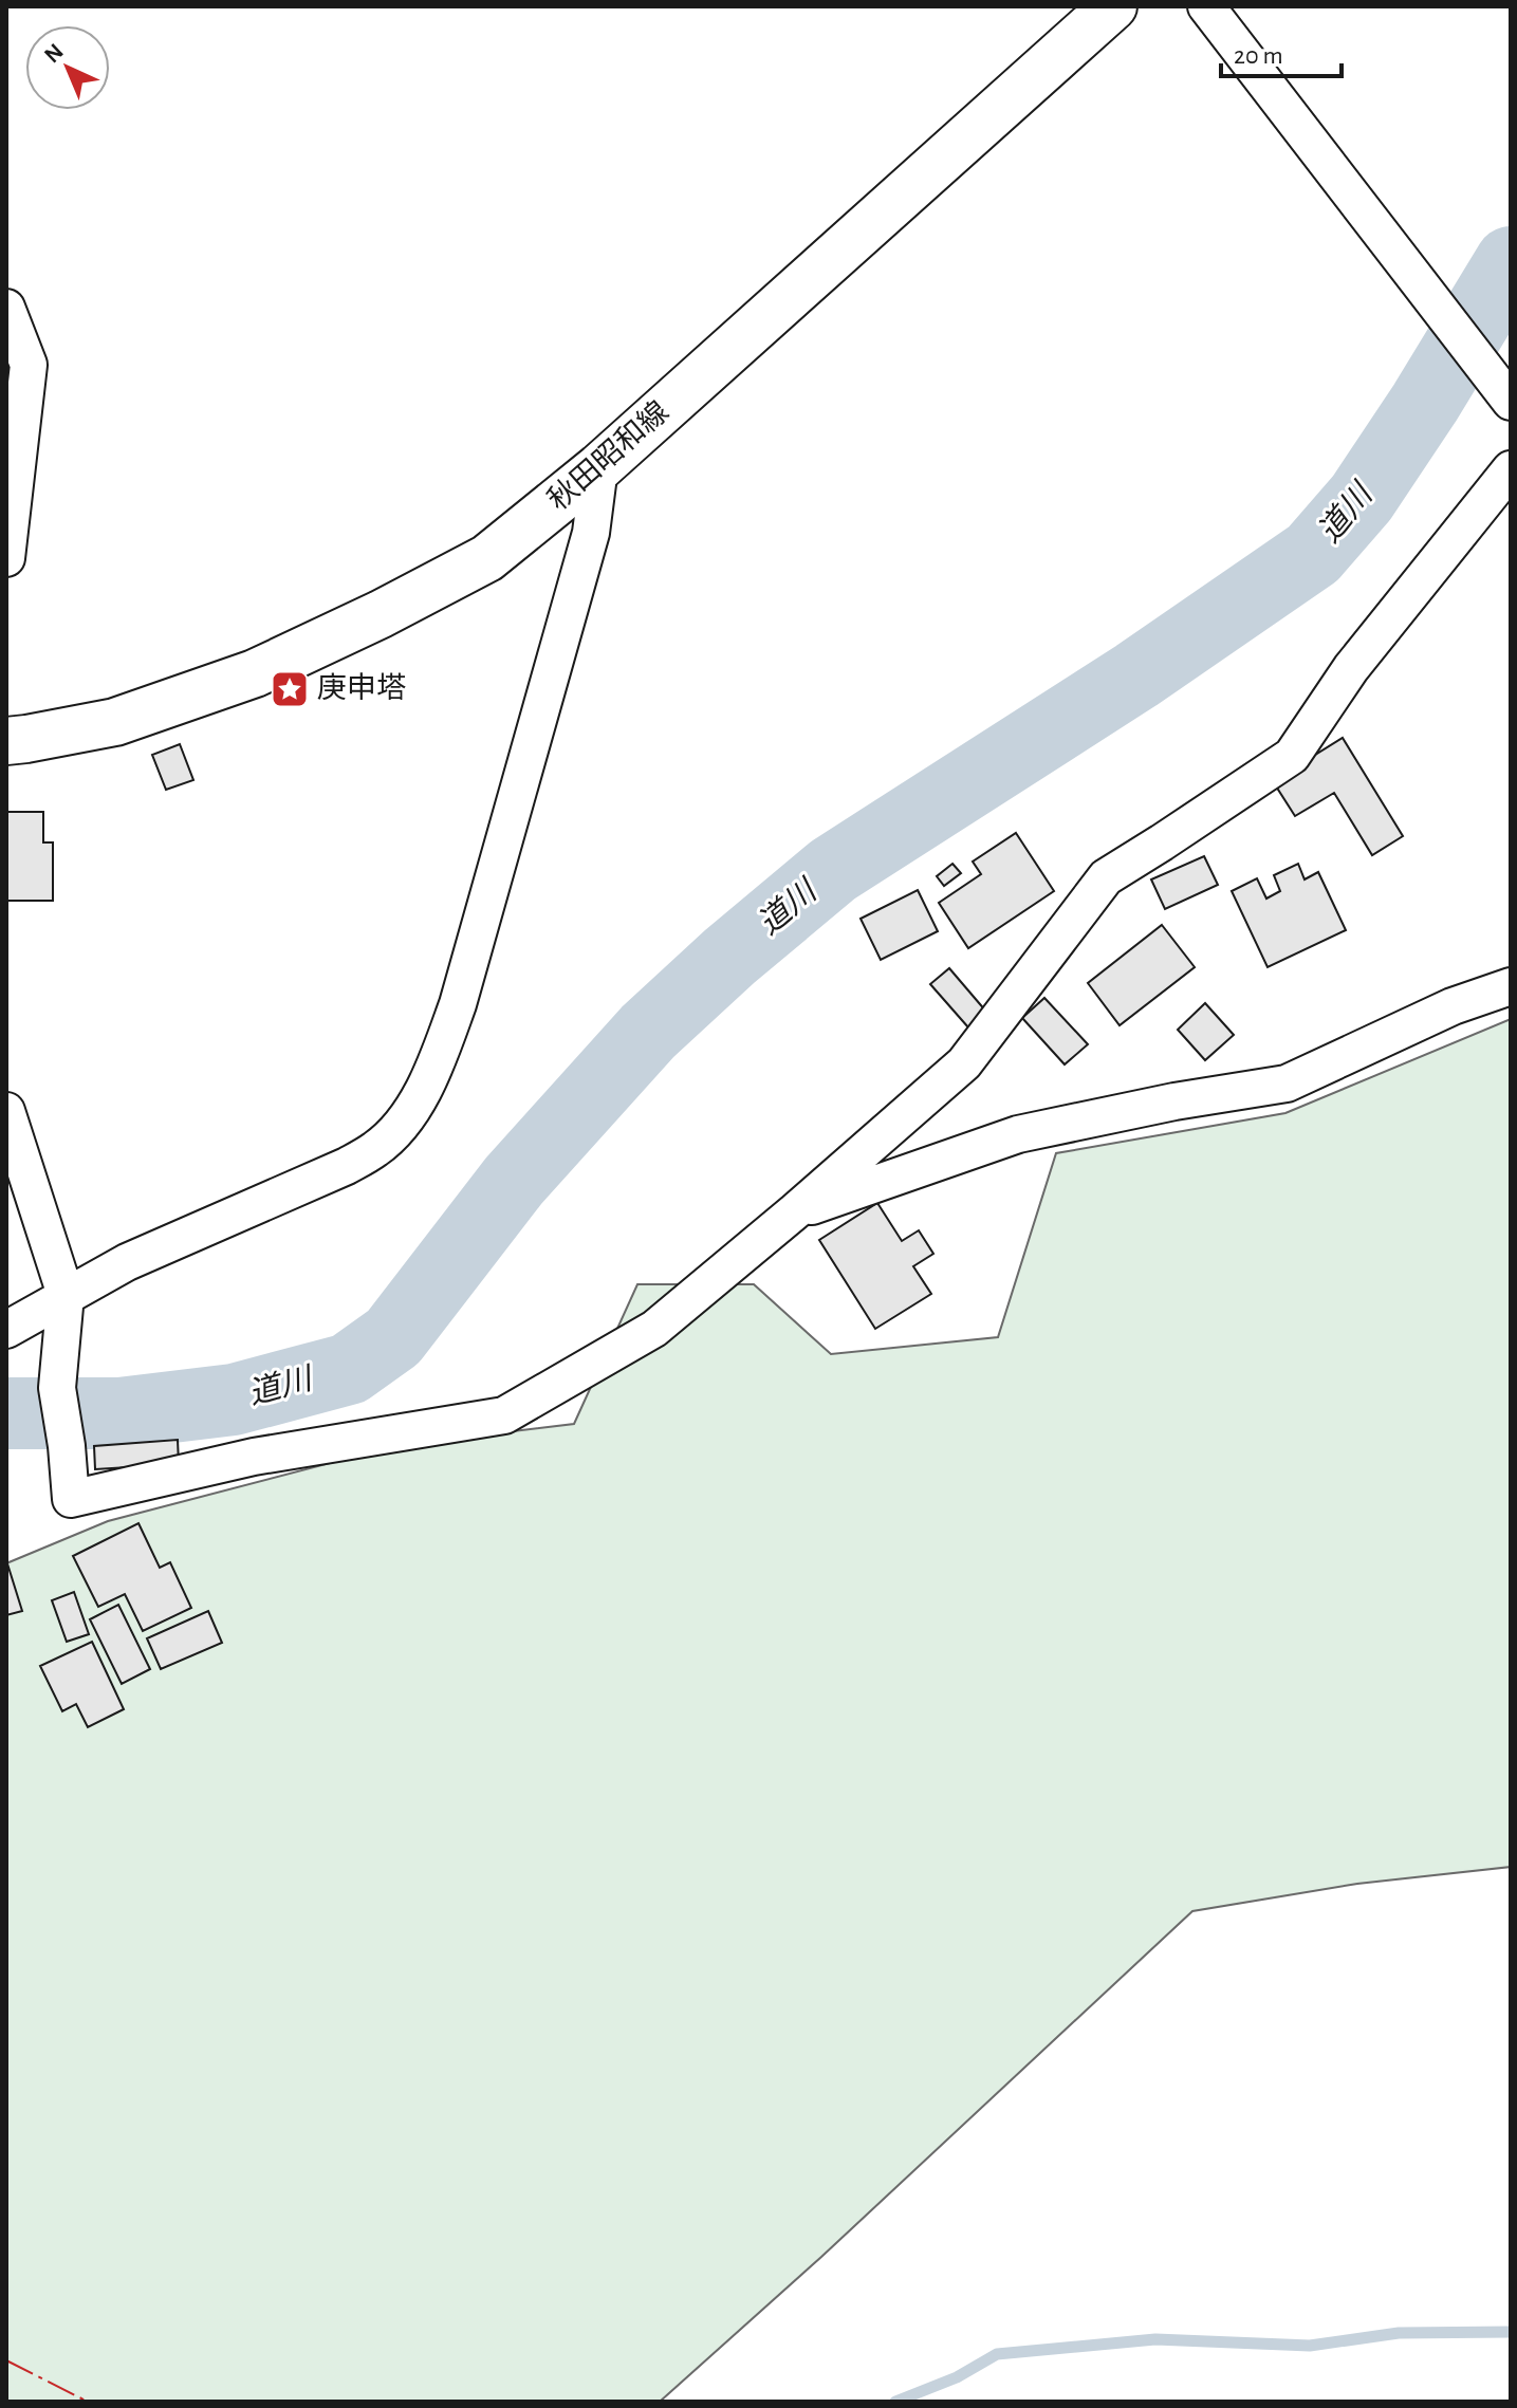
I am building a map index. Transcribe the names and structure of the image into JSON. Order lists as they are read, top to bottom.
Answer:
{
  "streets": {
    "main road": ["秋田昭和線"]
  },
  "water": ["道川"],
  "places": {
    "place": ["庚申塔"]
  },
  "scale_bar": "20 m",
  "north": "top left"
}
